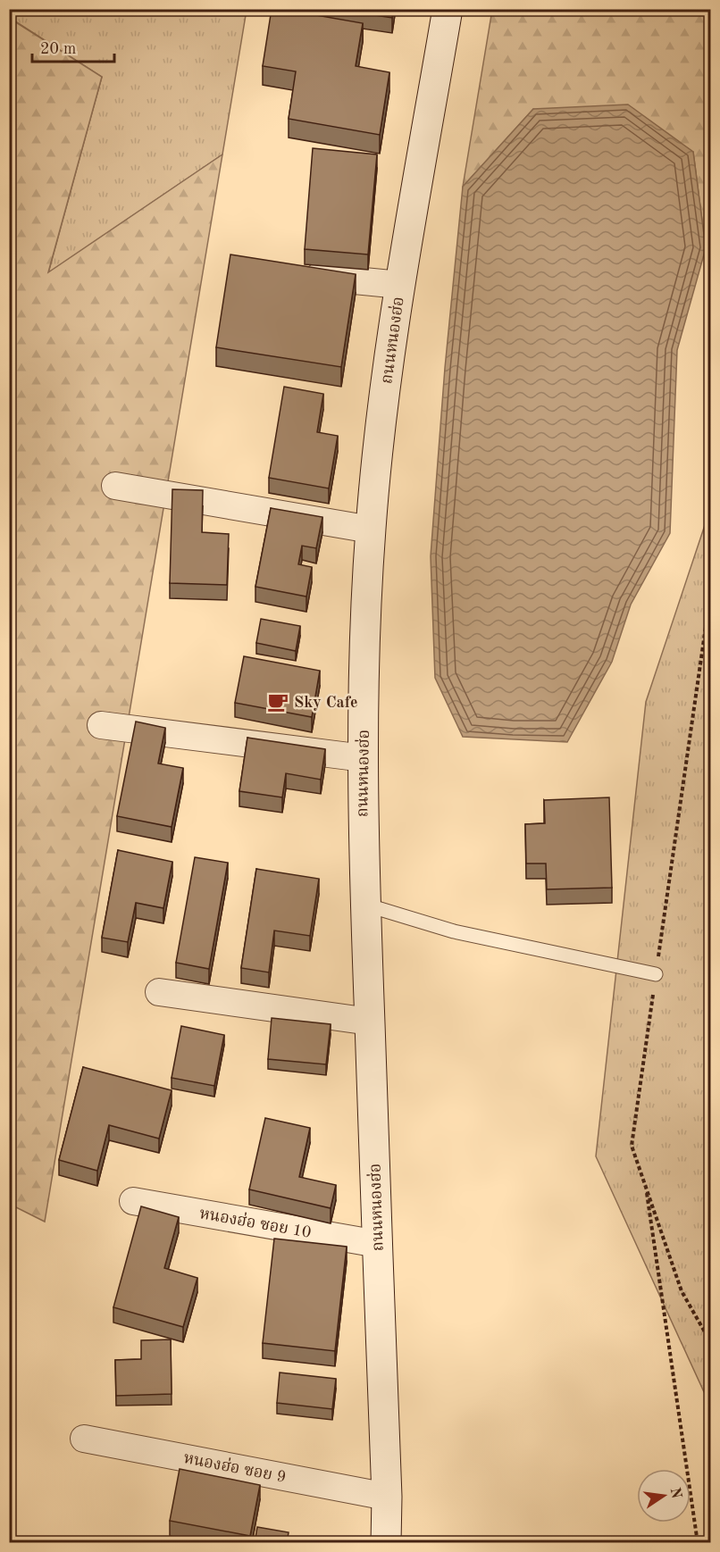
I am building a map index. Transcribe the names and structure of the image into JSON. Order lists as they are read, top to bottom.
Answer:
{
  "streets": {
    "main road": ["ถนนหนองฮ่อ"],
    "street": ["หนองฮ่อ ซอย 10", "หนองฮ่อ ซอย 9"]
  },
  "crossings": [
    ["ถนนหนองฮ่อ", "หนองฮ่อ ซอย 10"],
    ["ถนนหนองฮ่อ", "หนองฮ่อ ซอย 9"]
  ],
  "places": {
    "cafe": ["Sky Cafe"]
  },
  "scale_bar": "20 m",
  "north": "right"
}
